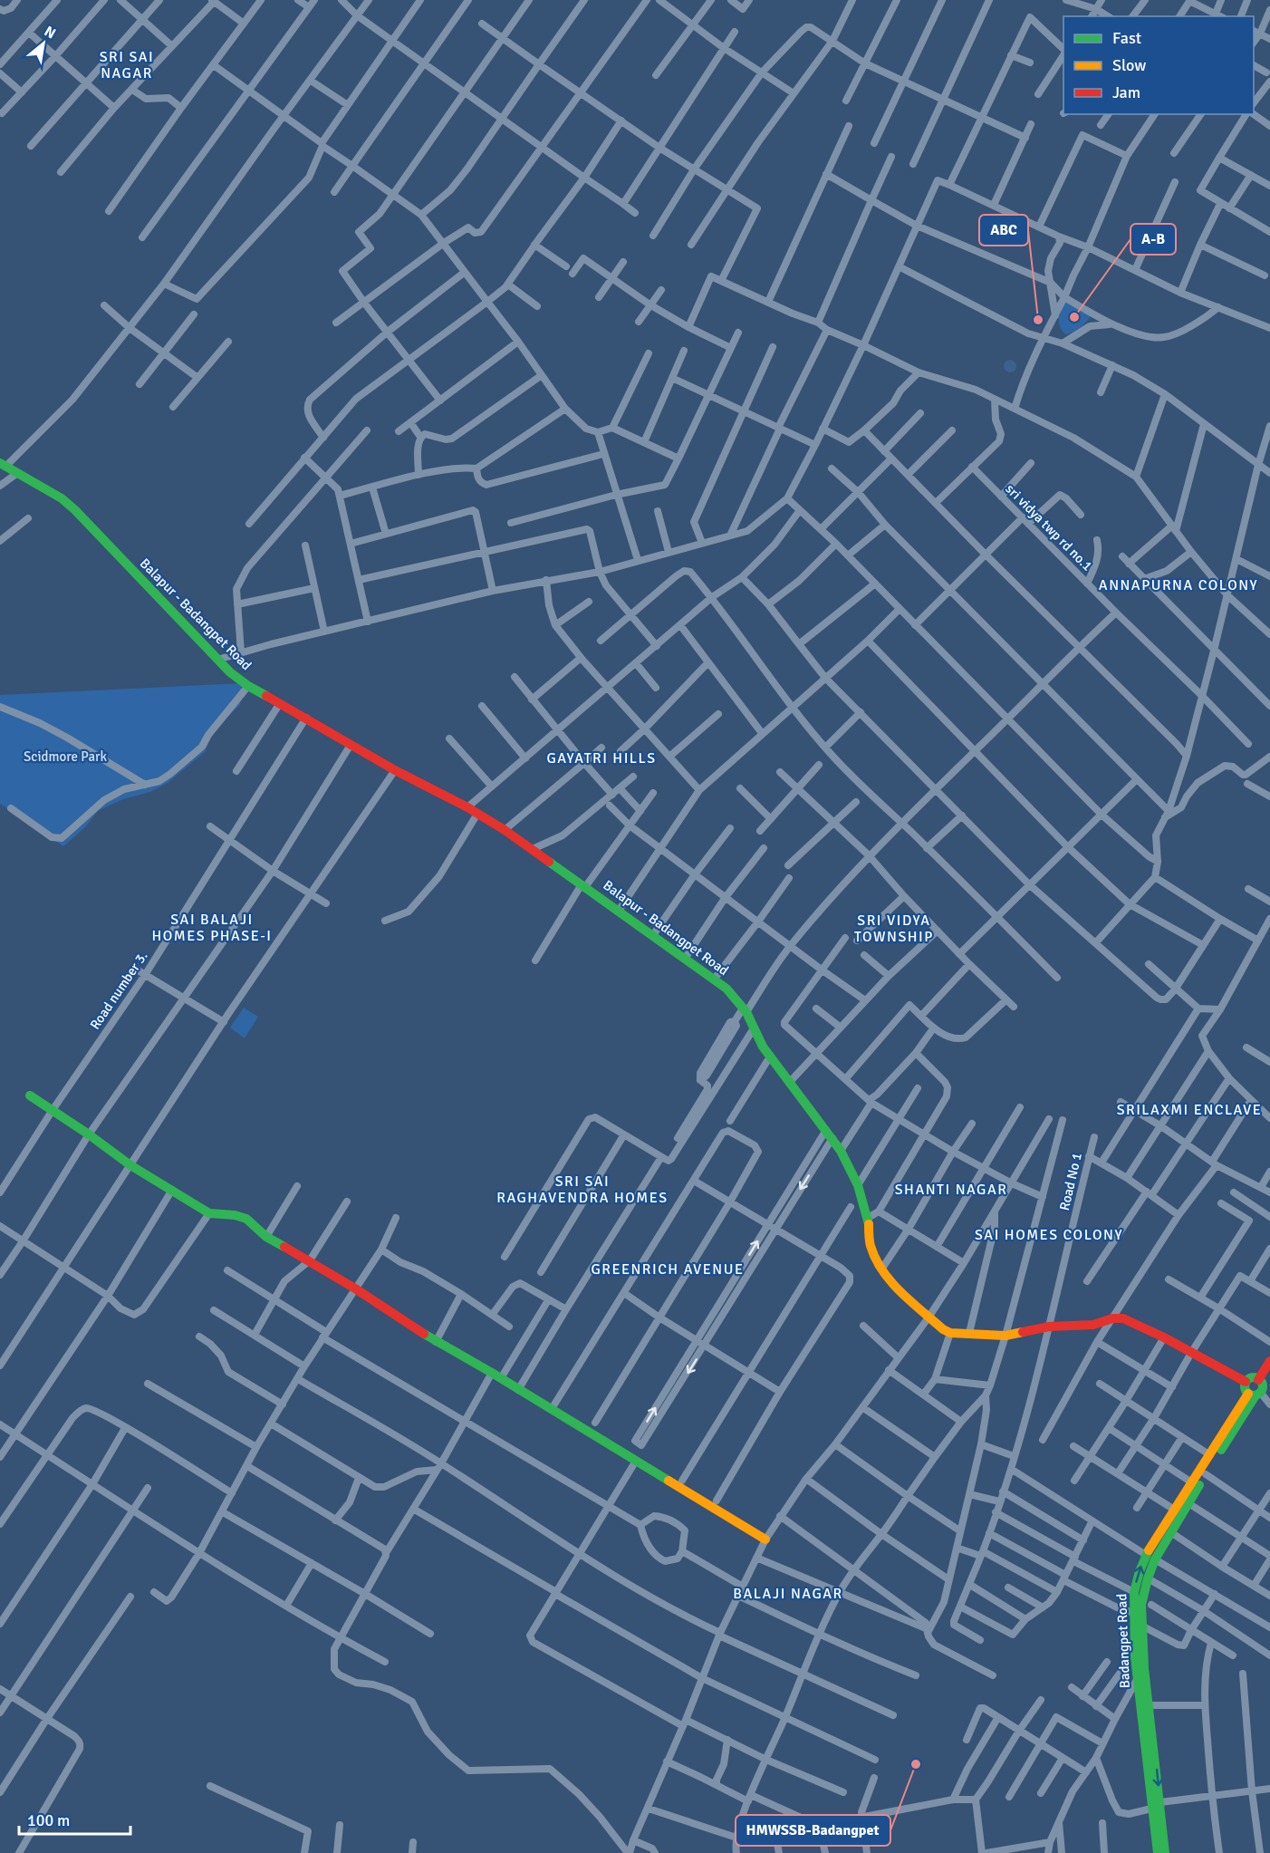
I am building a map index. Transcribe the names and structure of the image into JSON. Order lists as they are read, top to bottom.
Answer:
{
  "streets": {
    "street": [
      "sri vidya twp rd no.1",
      "Balapur - Badangpet Road",
      "Road number 3.",
      "Road No 1",
      "Badangpet Road"
    ]
  },
  "crossings": [
    ["Balapur - Badangpet Road", "Road number 3."]
  ],
  "districts": [
    "SRI SAI NAGAR",
    "ANNAPURNA COLONY",
    "GAYATRI HILLS",
    "SAI BALAJI HOMES PHASE-I",
    "SRI VIDYA TOWNSHIP",
    "SRILAXMI ENCLAVE",
    "SRI SAI RAGHAVENDRA HOMES",
    "SHANTI NAGAR",
    "SAI HOMES COLONY",
    "GREENRICH AVENUE",
    "BALAJI NAGAR"
  ],
  "parks": ["Scidmore Park"],
  "places": ["A-B", "ABC", "HMWSSB-Badangpet"],
  "legend": ["Fast", "Slow", "Jam"],
  "scale_bar": "100 m",
  "north": "top right"
}
